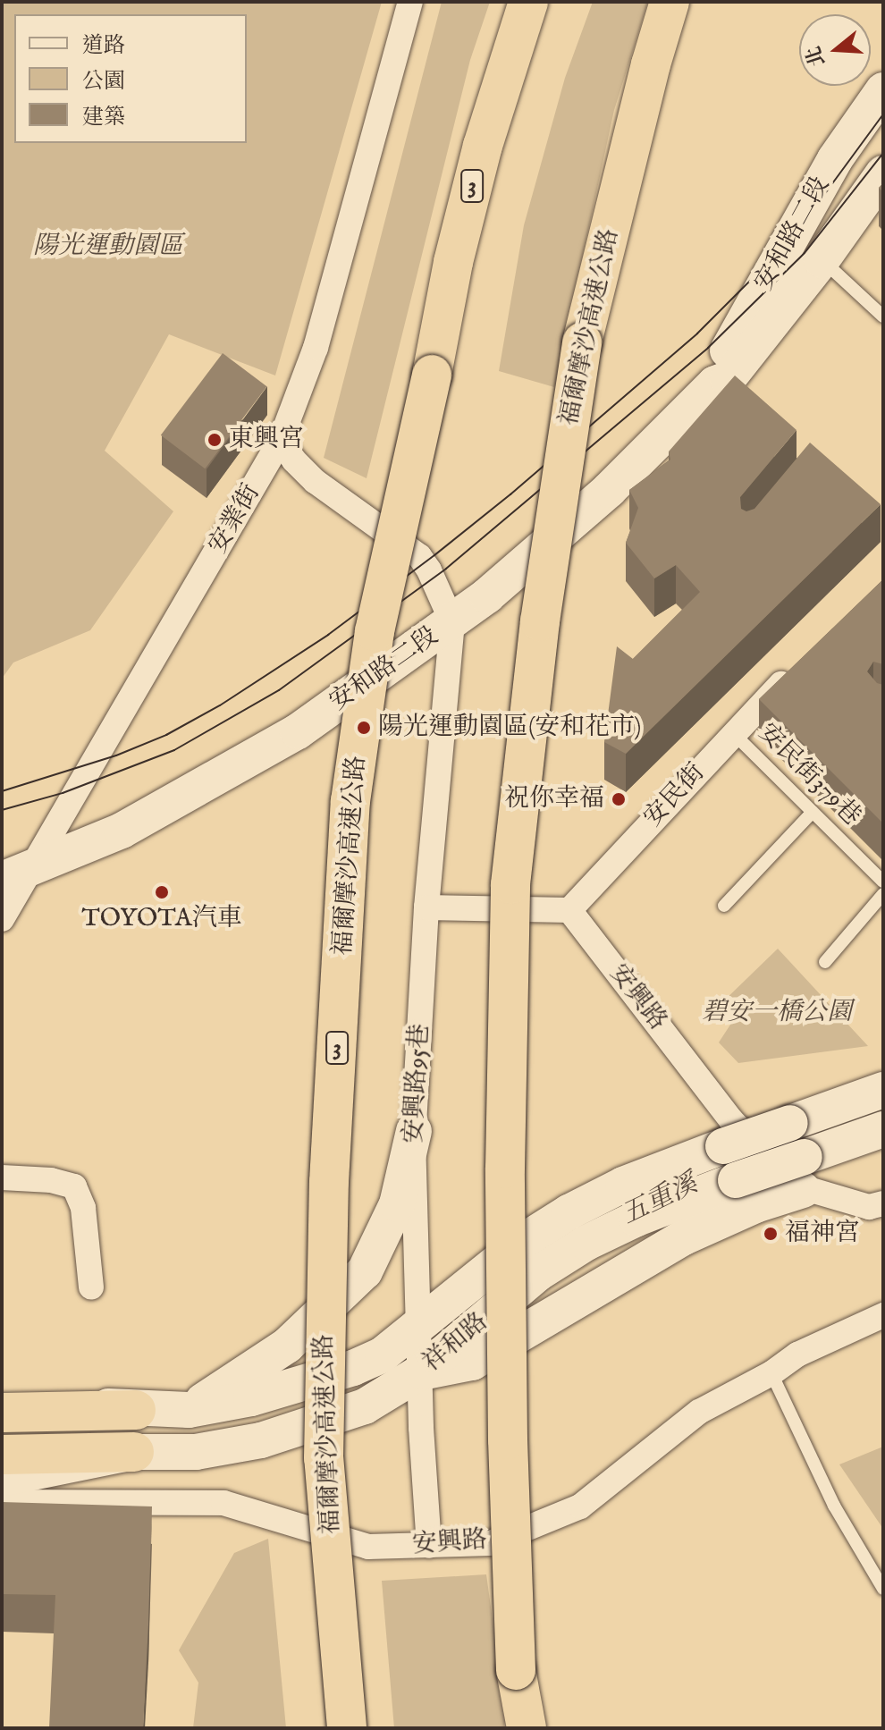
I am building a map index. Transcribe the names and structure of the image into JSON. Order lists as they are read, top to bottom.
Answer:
{
  "streets": {
    "highway": ["3", "福爾摩沙高速公路"],
    "main road": ["安和路二段", "祥和路"],
    "street": [
      "安業街",
      "安民街",
      "安興路",
      "安興路95巷"
    ],
    "lane": ["安民街379巷"]
  },
  "crossings": [
    ["安和路二段", "安業街"],
    ["安和路二段", "安興路95巷"],
    ["安民街379巷", "安民街"],
    ["安民街", "安興路"],
    ["安興路", "安興路95巷"],
    ["安興路95巷", "祥和路"]
  ],
  "water": ["五重溪"],
  "parks": ["陽光運動園區", "碧安一橋公園"],
  "places": [
    "東興宮",
    "陽光運動園區(安和花市)",
    "祝你幸福",
    "TOYOTA汽車",
    "福神宮"
  ],
  "legend": ["道路", "公園", "建築"],
  "north": "left"
}
